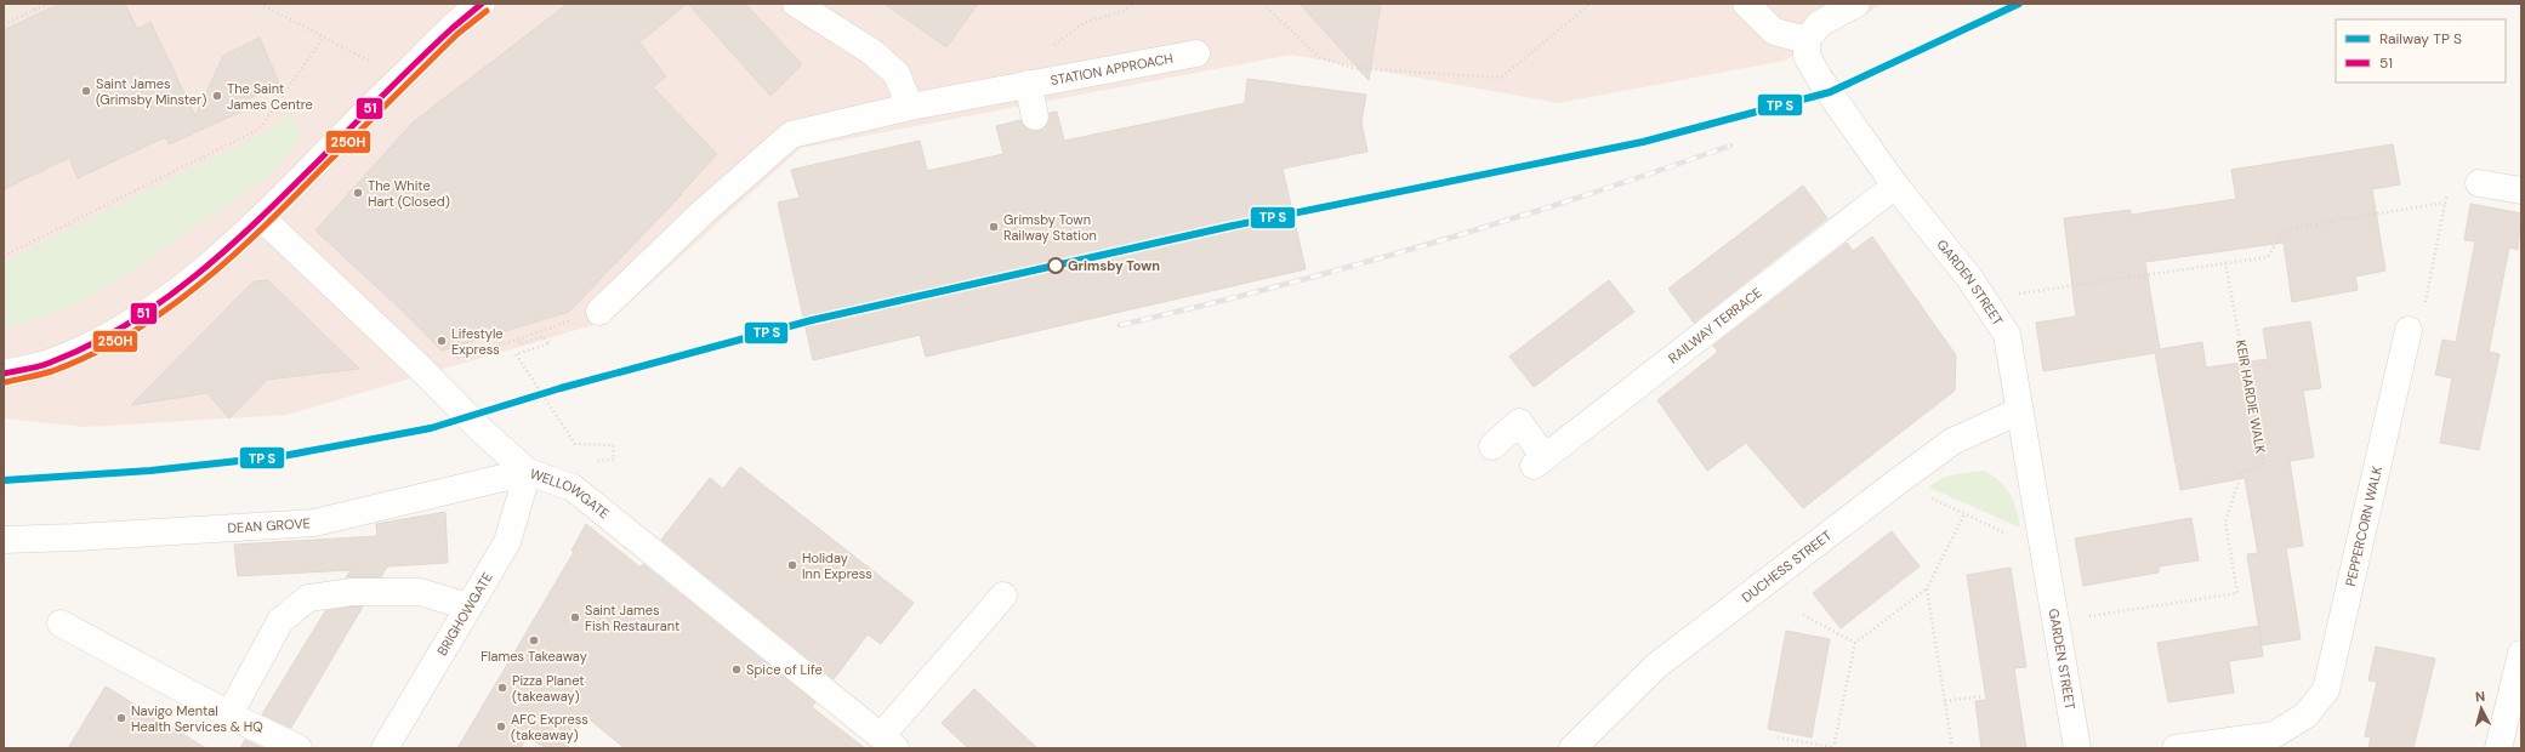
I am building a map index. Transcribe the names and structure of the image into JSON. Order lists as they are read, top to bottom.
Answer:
{
  "streets": {
    "street": [
      "STATION APPROACH",
      "GARDEN STREET",
      "RAILWAY TERRACE",
      "WELLOWGATE",
      "DEAN GROVE",
      "PEPPERCORN WALK",
      "DUCHESS STREET",
      "BRIGHOWGATE"
    ],
    "path": ["KEIR HARDIE WALK"]
  },
  "crossings": [
    ["GARDEN STREET", "RAILWAY TERRACE"],
    ["GARDEN STREET", "KEIR HARDIE WALK"],
    ["GARDEN STREET", "DUCHESS STREET"],
    ["WELLOWGATE", "DEAN GROVE"],
    ["WELLOWGATE", "BRIGHOWGATE"],
    ["DEAN GROVE", "BRIGHOWGATE"]
  ],
  "places": [
    "Saint James (Grimsby Minster)",
    "The Saint James Centre",
    "The White Hart (Closed)",
    "Grimsby Town Railway Station",
    "Grimsby Town",
    "Lifestyle Express",
    "Holiday Inn Express",
    "Saint James Fish Restaurant",
    "Flames Takeaway",
    "Spice of Life",
    "Pizza Planet (takeaway)",
    "Navigo Mental Health Services & HQ",
    "AFC Express (takeaway)"
  ],
  "lines": ["transit line 51", "transit line 250H"],
  "legend": ["Railway TP S", "51"],
  "north": "top"
}
